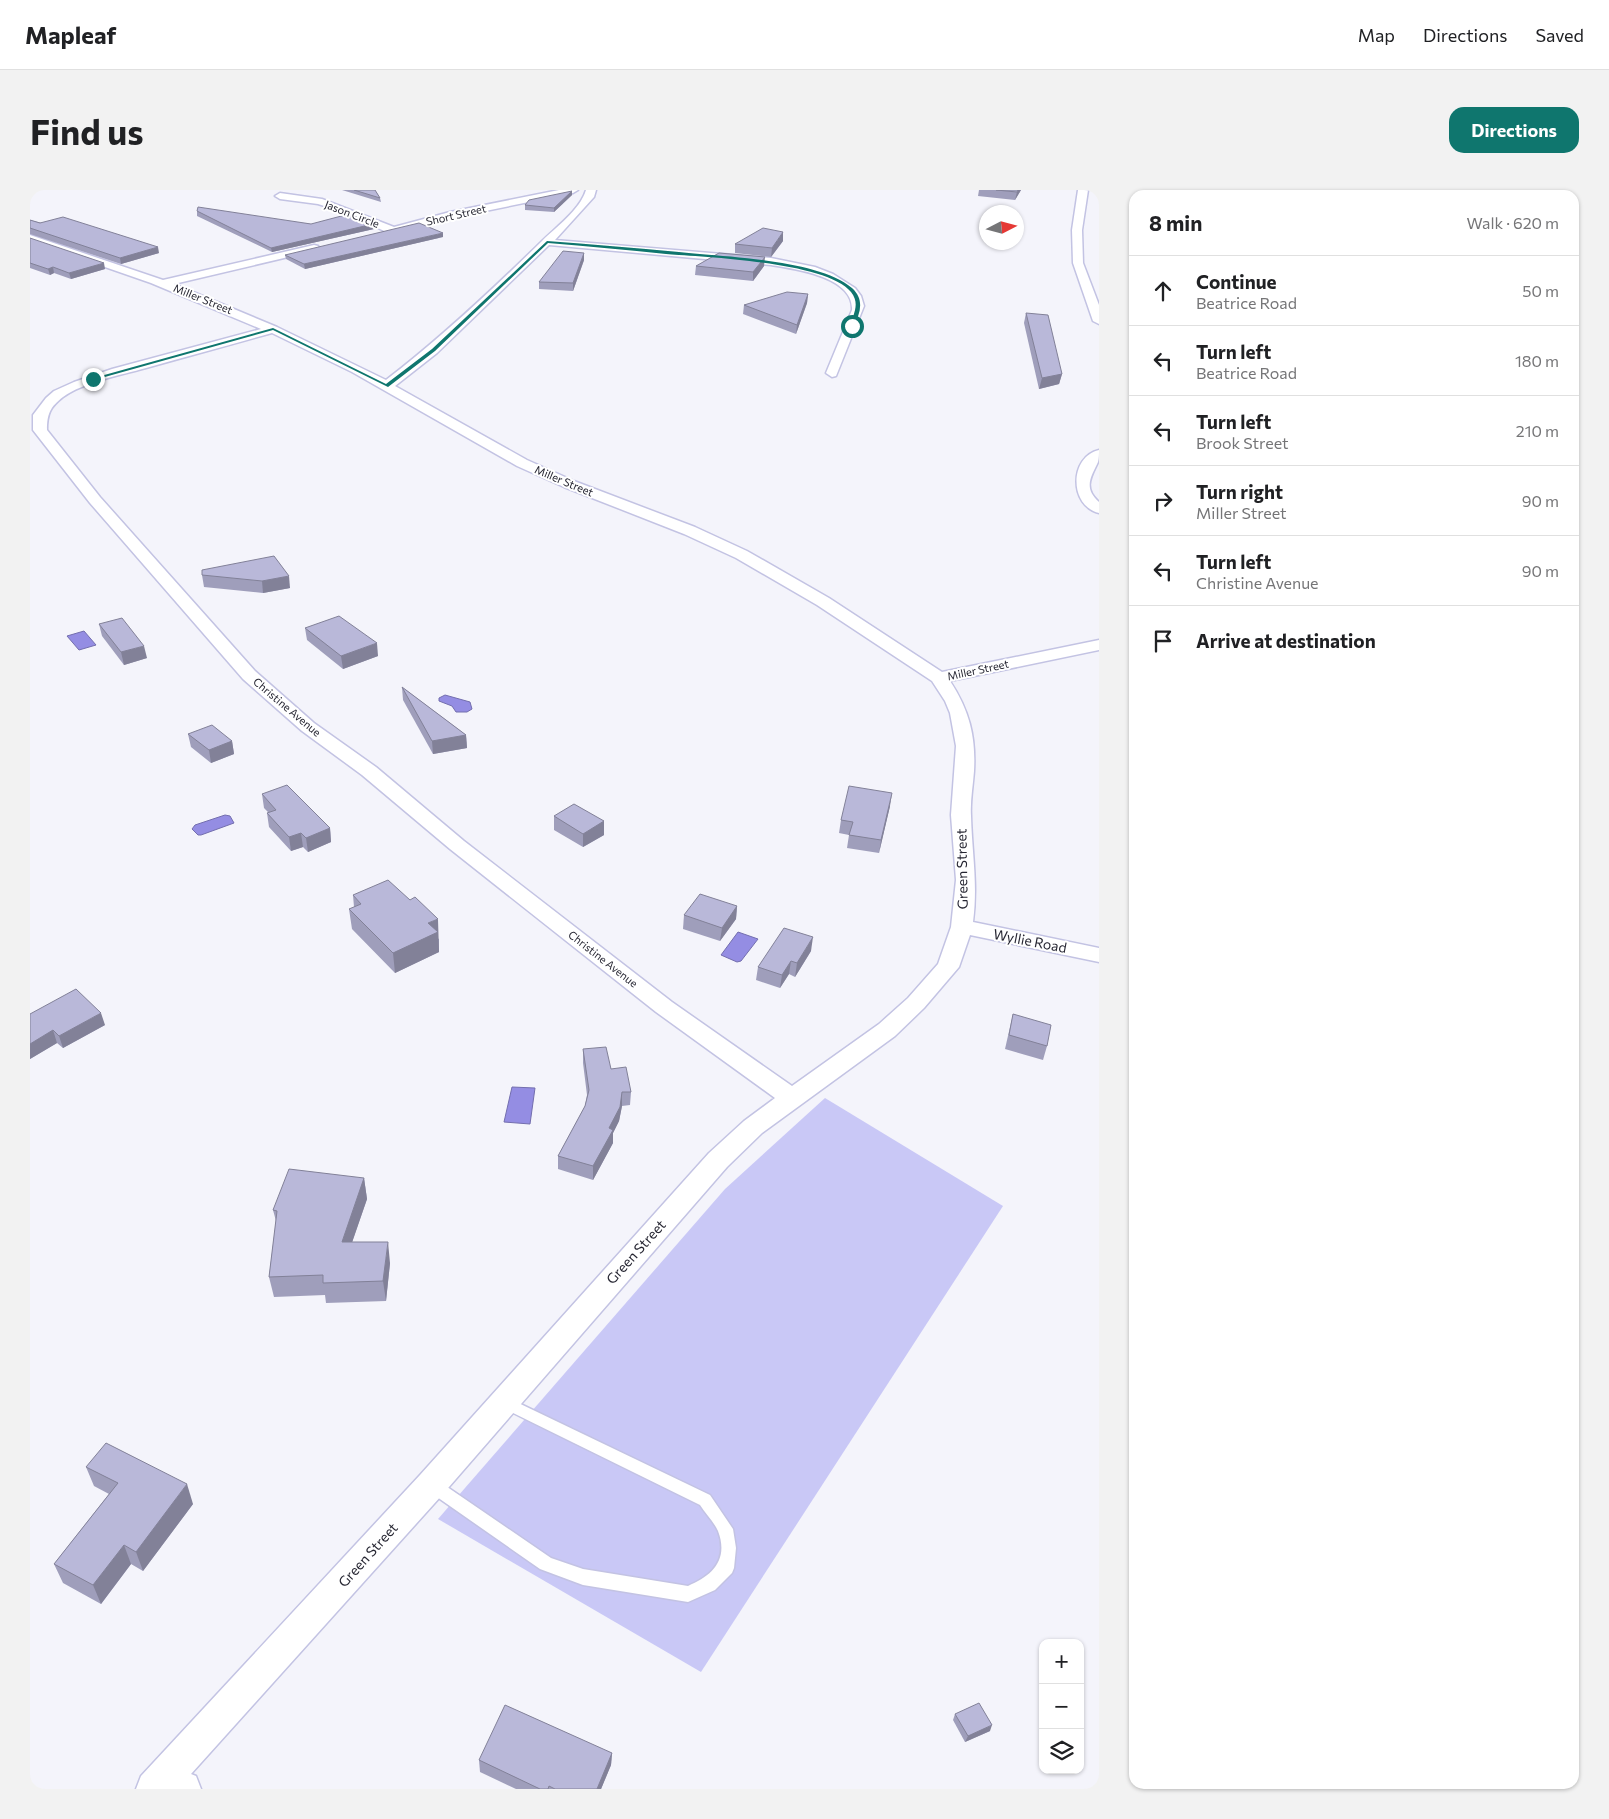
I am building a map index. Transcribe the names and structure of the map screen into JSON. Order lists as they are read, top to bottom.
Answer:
{
  "streets": {
    "street": [
      "Jason Circle",
      "Short Street",
      "Miller Street",
      "Christine Avenue",
      "Green Street",
      "Wyllie Road"
    ]
  },
  "crossings": [
    ["Jason Circle", "Short Street"],
    ["Miller Street", "Christine Avenue"],
    ["Miller Street", "Green Street"],
    ["Christine Avenue", "Green Street"],
    ["Green Street", "Wyllie Road"]
  ],
  "north": "right",
  "page": {
    "header": "Mapleaf",
    "nav": ["Map", "Directions", "Saved"],
    "buttons": "Directions",
    "title": "Find us",
    "heading": ["8 min", "Walk · 620 m"],
    "list": [
      ["Continue", "Beatrice Road", "50 m"],
      ["Turn left", "Beatrice Road", "180 m"],
      ["Turn left", "Brook Street", "210 m"],
      ["Turn right", "Miller Street", "90 m"],
      ["Turn left", "Christine Avenue", "90 m"],
      "Arrive at destination"
    ],
    "map_buttons": ["+", "−"]
  }
}
